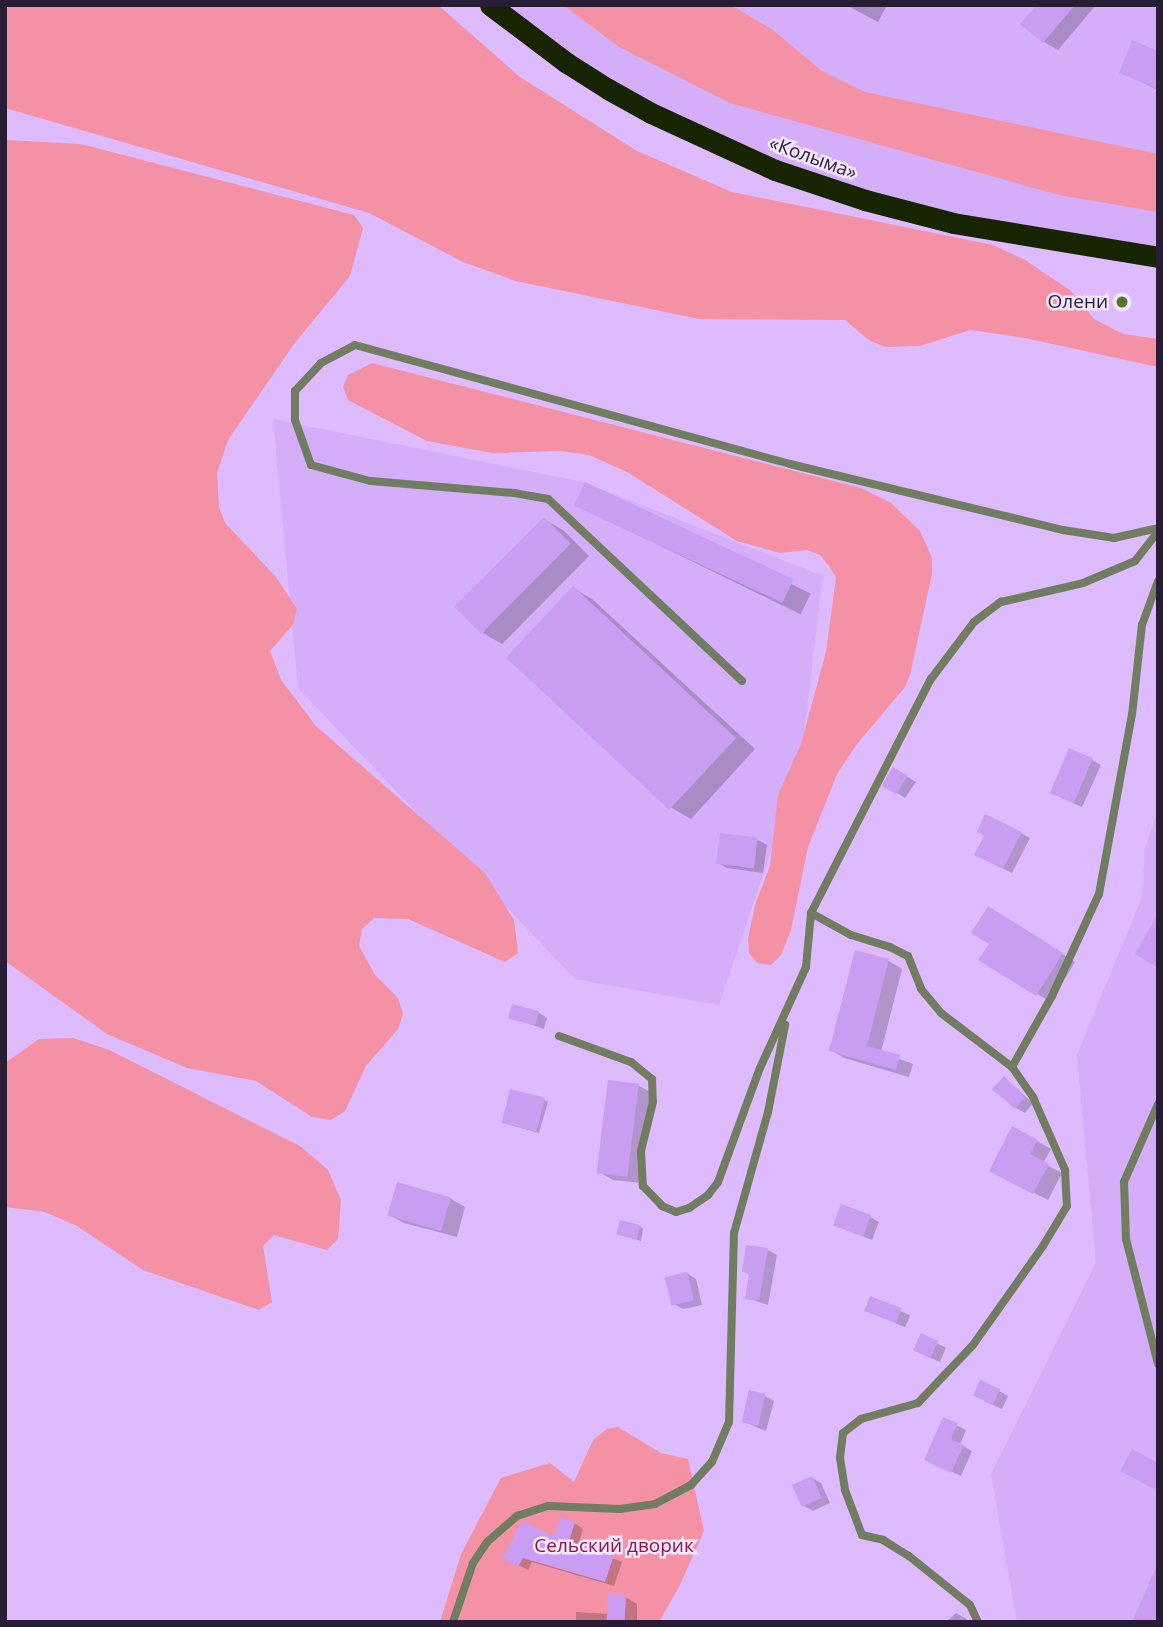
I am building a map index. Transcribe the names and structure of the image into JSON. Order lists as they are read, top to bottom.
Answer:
{
  "streets": {
    "highway": ["«Колыма»"]
  },
  "parks": ["Сельский дворик"],
  "places": ["Олени"]
}
